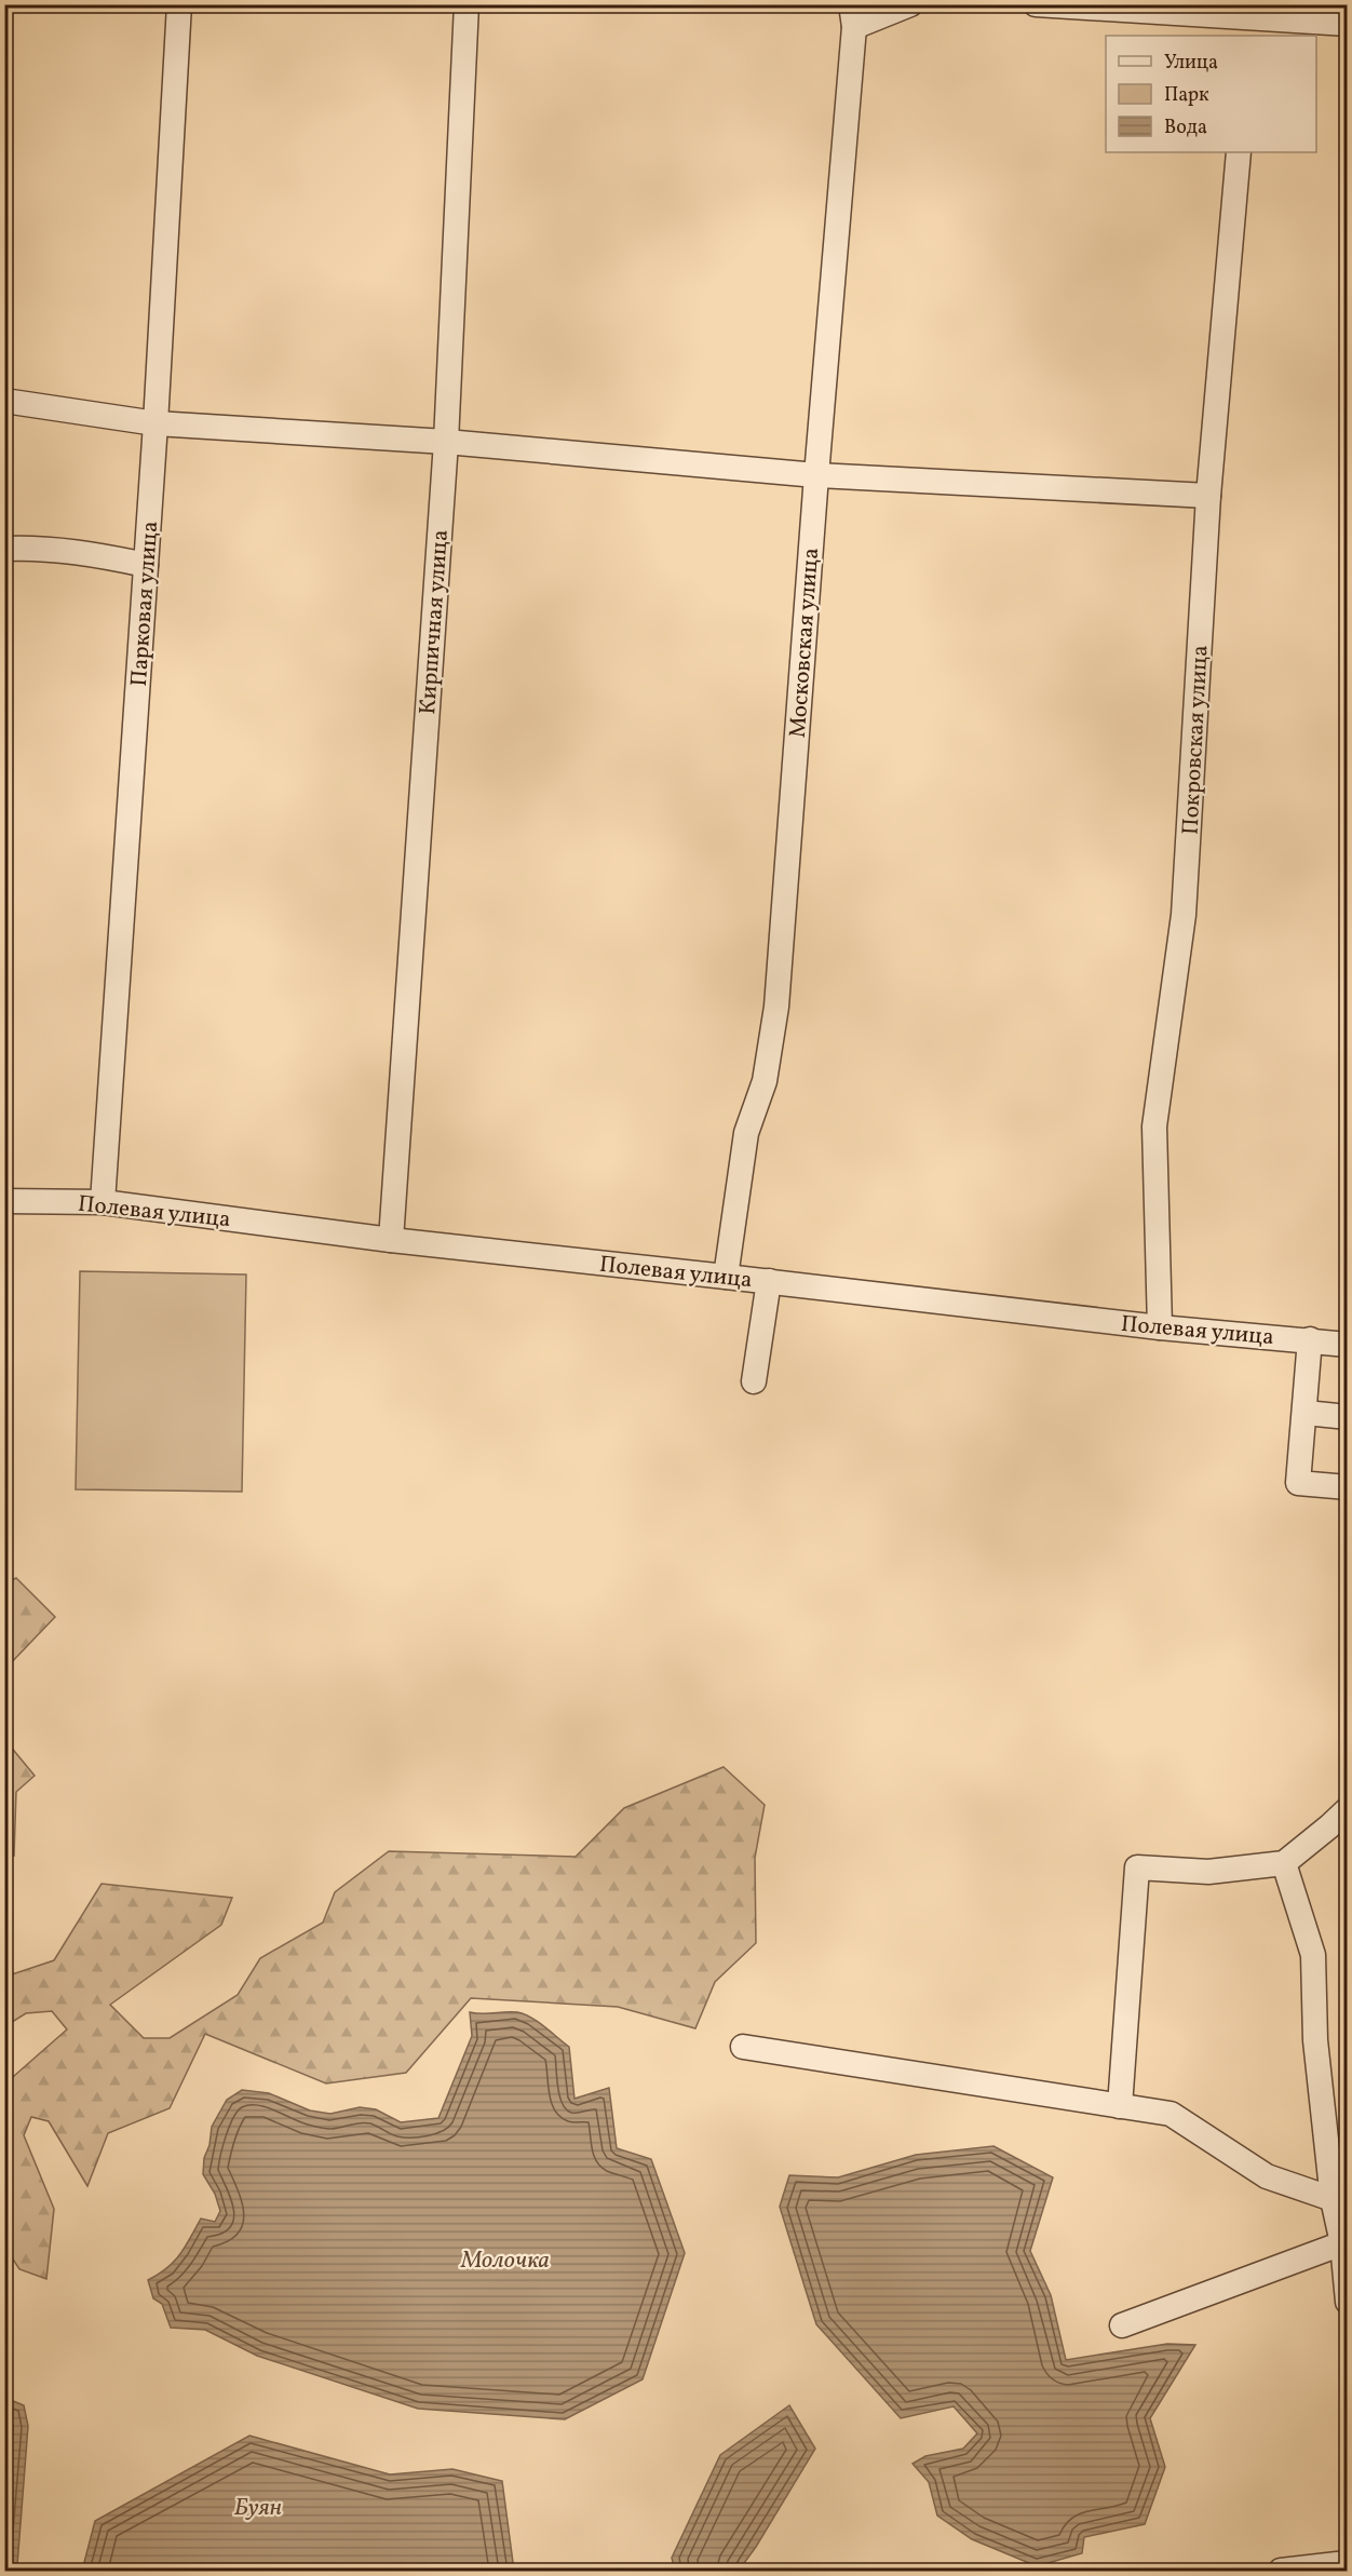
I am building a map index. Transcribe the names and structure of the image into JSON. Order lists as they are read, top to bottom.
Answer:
{
  "streets": {
    "street": [
      "Парковая улица",
      "Кирпичная улица",
      "Московская улица",
      "Покровская улица",
      "Полевая улица"
    ]
  },
  "crossings": [
    ["Парковая улица", "Полевая улица"],
    ["Кирпичная улица", "Полевая улица"],
    ["Московская улица", "Полевая улица"],
    ["Покровская улица", "Полевая улица"]
  ],
  "water": ["Молочка", "Буян"],
  "legend": ["Улица", "Парк", "Вода"]
}
